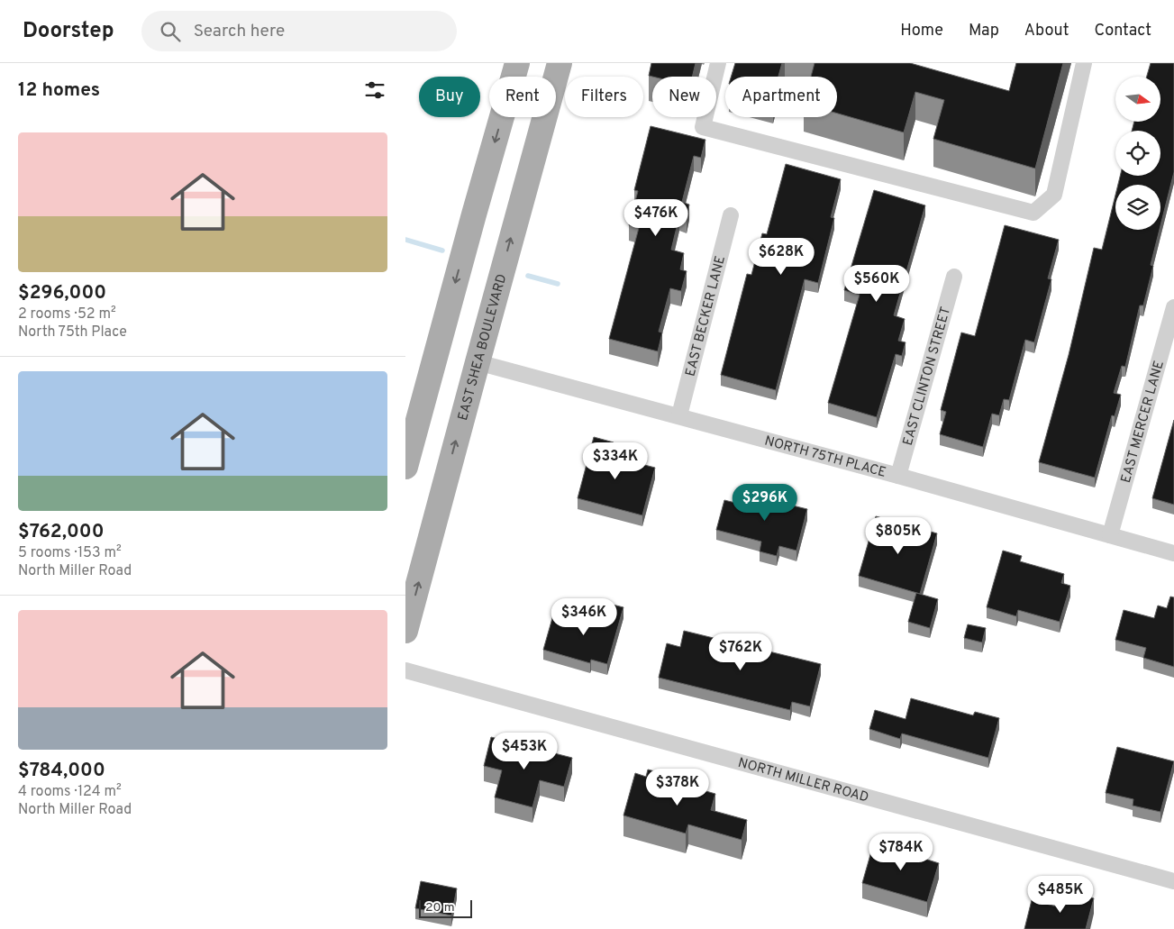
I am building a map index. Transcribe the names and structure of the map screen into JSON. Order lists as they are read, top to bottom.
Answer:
{
  "streets": {
    "main road": ["EAST SHEA BOULEVARD"],
    "street": [
      "EAST BECKER LANE",
      "EAST CLINTON STREET",
      "EAST MERCER LANE",
      "NORTH 75TH PLACE",
      "NORTH MILLER ROAD"
    ]
  },
  "crossings": [
    ["EAST BECKER LANE", "NORTH 75TH PLACE"],
    ["EAST SHEA BOULEVARD", "NORTH 75TH PLACE"],
    ["EAST CLINTON STREET", "NORTH 75TH PLACE"],
    ["EAST MERCER LANE", "NORTH 75TH PLACE"]
  ],
  "scale_bar": "20 m",
  "north": "right",
  "page": {
    "header": "Doorstep",
    "search": "Search here",
    "nav": [
      "Home",
      "Map",
      "About",
      "Contact"
    ],
    "heading": "12 homes",
    "chip": [
      "Buy",
      "Rent",
      "Filters",
      "New",
      "Apartment"
    ],
    "list": [
      {
        "name": "$296,000",
        "note": "2 rooms · 52 m² · North 75th Place"
      },
      {
        "name": "$762,000",
        "note": "5 rooms · 153 m² · North Miller Road"
      },
      {
        "name": "$784,000",
        "note": "4 rooms · 124 m² · North Miller Road"
      }
    ],
    "price": [
      "$476K",
      "$628K",
      "$560K",
      "$334K",
      "$296K",
      "$805K",
      "$346K",
      "$762K",
      "$453K",
      "$378K",
      "$784K",
      "$485K"
    ],
    "scale": "20 m"
  }
}
